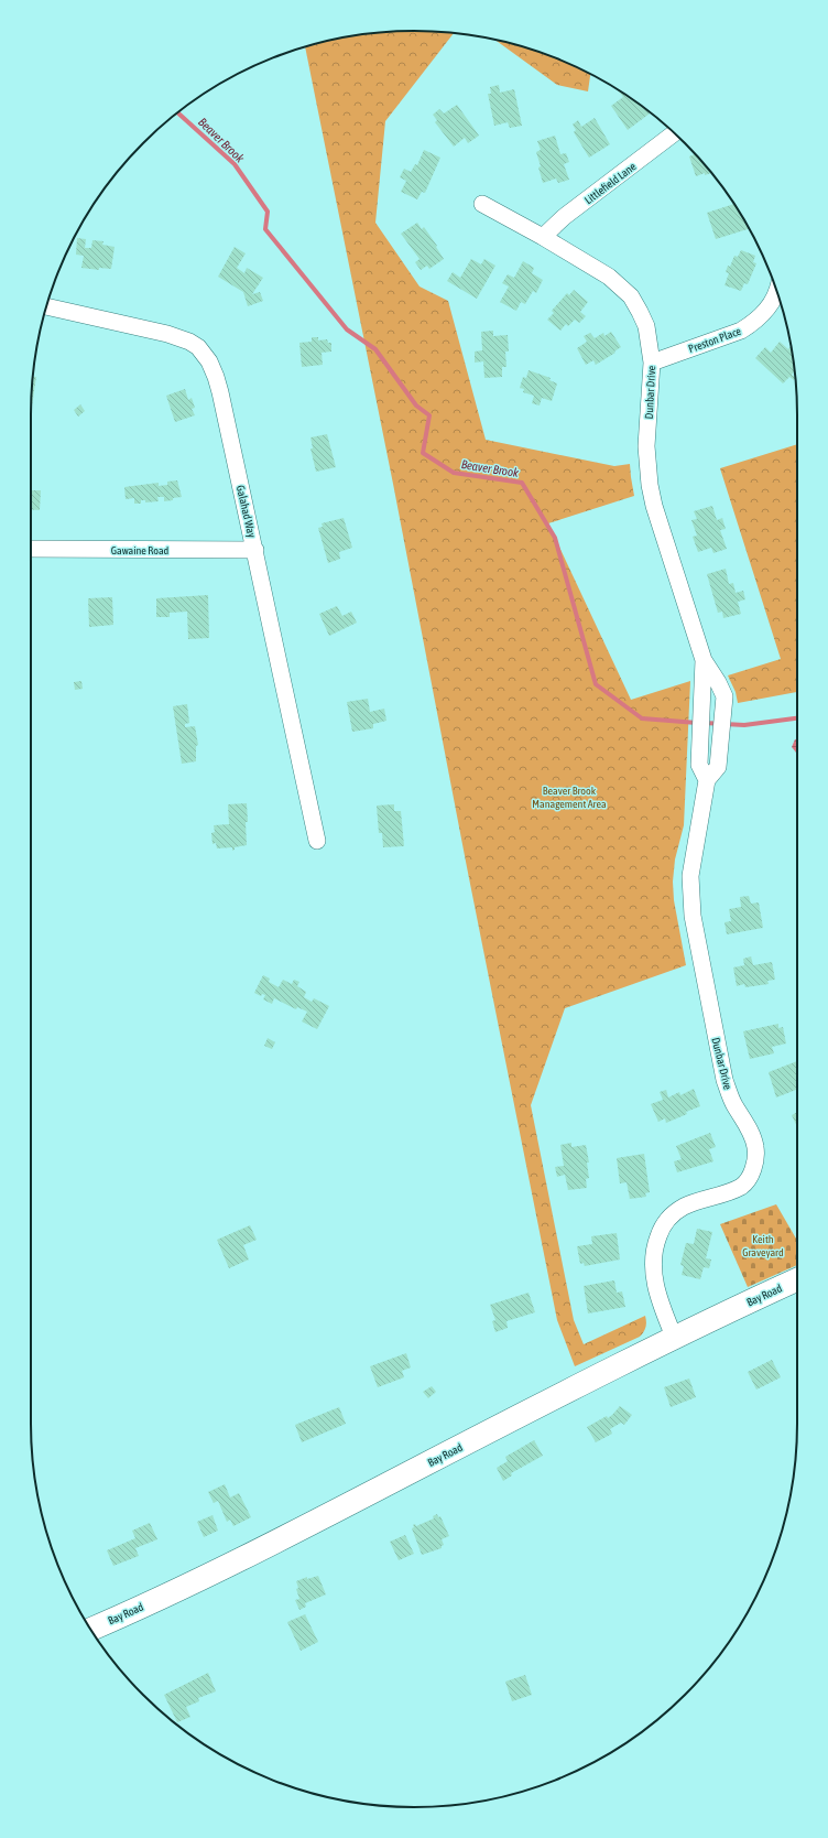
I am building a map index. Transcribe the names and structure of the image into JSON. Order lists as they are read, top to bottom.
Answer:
{
  "streets": {
    "main road": ["Bay Road"],
    "street": [
      "Littlefield Lane",
      "Preston Place",
      "Dunbar Drive",
      "Galahad Way",
      "Gawaine Road"
    ]
  },
  "crossings": [
    ["Littlefield Lane", "Dunbar Drive"],
    ["Preston Place", "Dunbar Drive"],
    ["Dunbar Drive", "Bay Road"],
    ["Galahad Way", "Gawaine Road"]
  ],
  "water": ["Beaver Brook"],
  "parks": ["Beaver Brook Management Area", "Keith Graveyard"]
}
